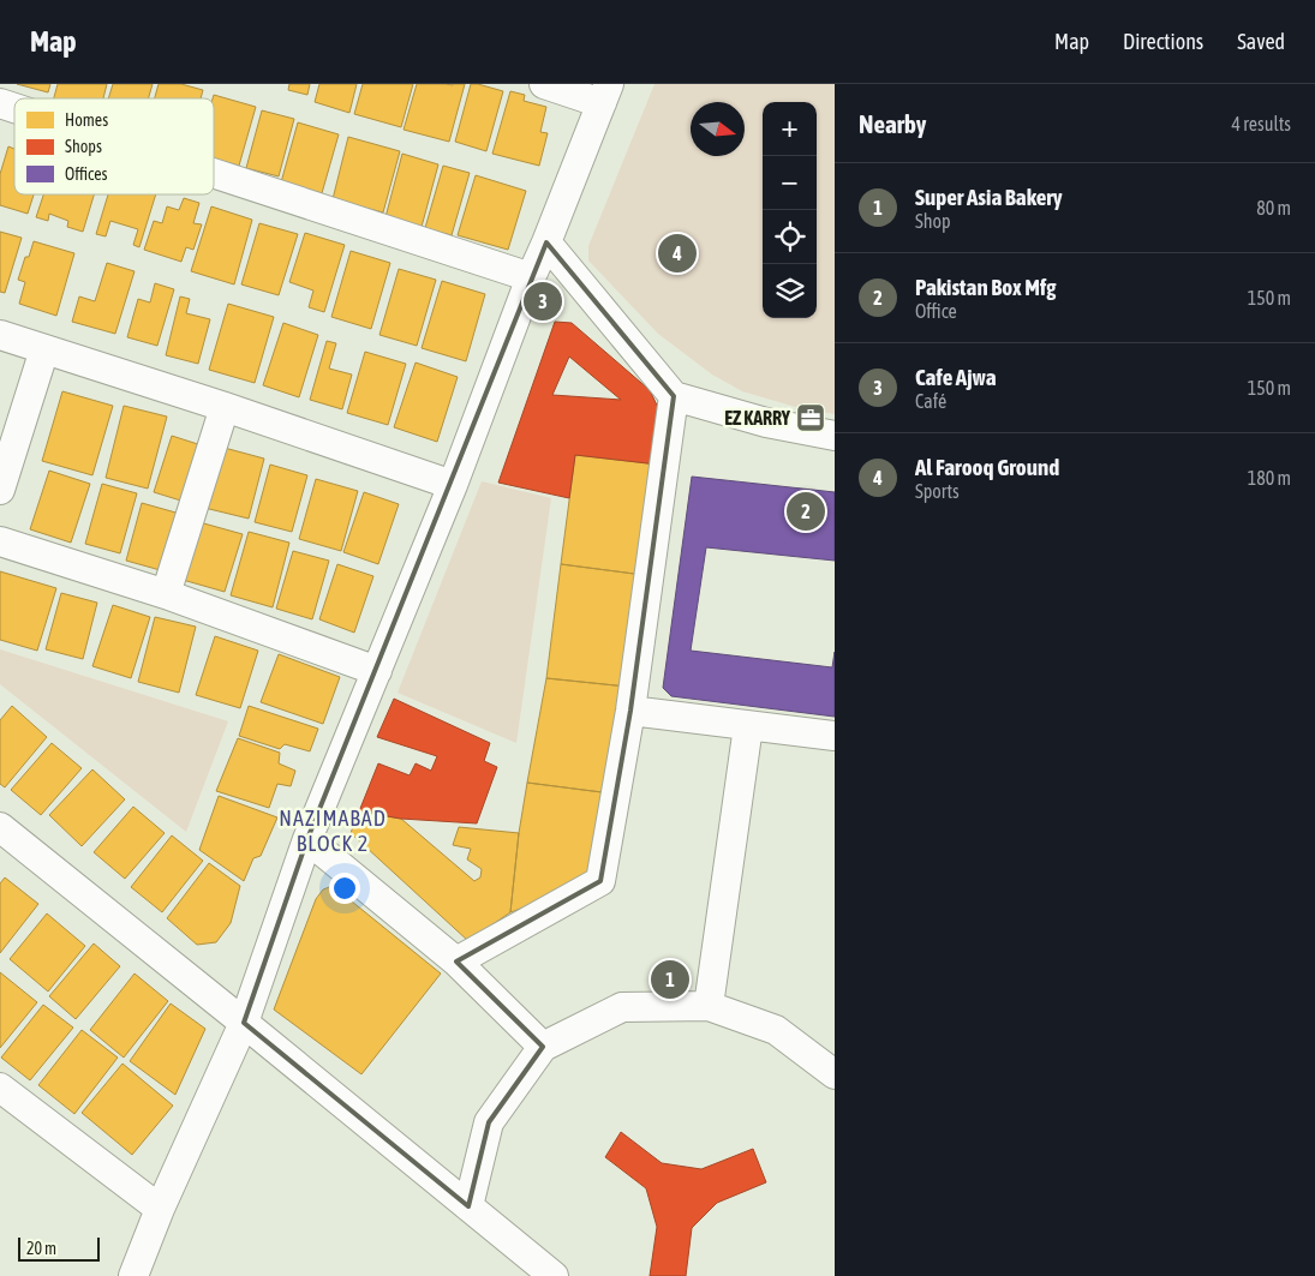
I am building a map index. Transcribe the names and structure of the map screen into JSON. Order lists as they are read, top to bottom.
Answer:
{
  "districts": ["NAZIMABAD BLOCK 2"],
  "places": {
    "office": ["EZ KARRY"]
  },
  "legend": ["Homes", "Shops", "Offices"],
  "scale_bar": "20 m",
  "north": "right",
  "page": {
    "header": "Map",
    "nav": ["Map", "Directions", "Saved"],
    "heading": ["Nearby", "4 results"],
    "map_buttons": ["+", "−"],
    "list": [
      {
        "mark": "1",
        "name": "Super Asia Bakery",
        "note": "Shop",
        "value": "80 m"
      },
      {
        "mark": "2",
        "name": "Pakistan Box Mfg",
        "note": "Office",
        "value": "150 m"
      },
      {
        "mark": "3",
        "name": "Cafe Ajwa",
        "note": "Café",
        "value": "150 m"
      },
      {
        "mark": "4",
        "name": "Al Farooq Ground",
        "note": "Sports",
        "value": "180 m"
      }
    ],
    "pins": [
      "4",
      "3",
      "2",
      "1"
    ],
    "scale": "20 m"
  }
}
